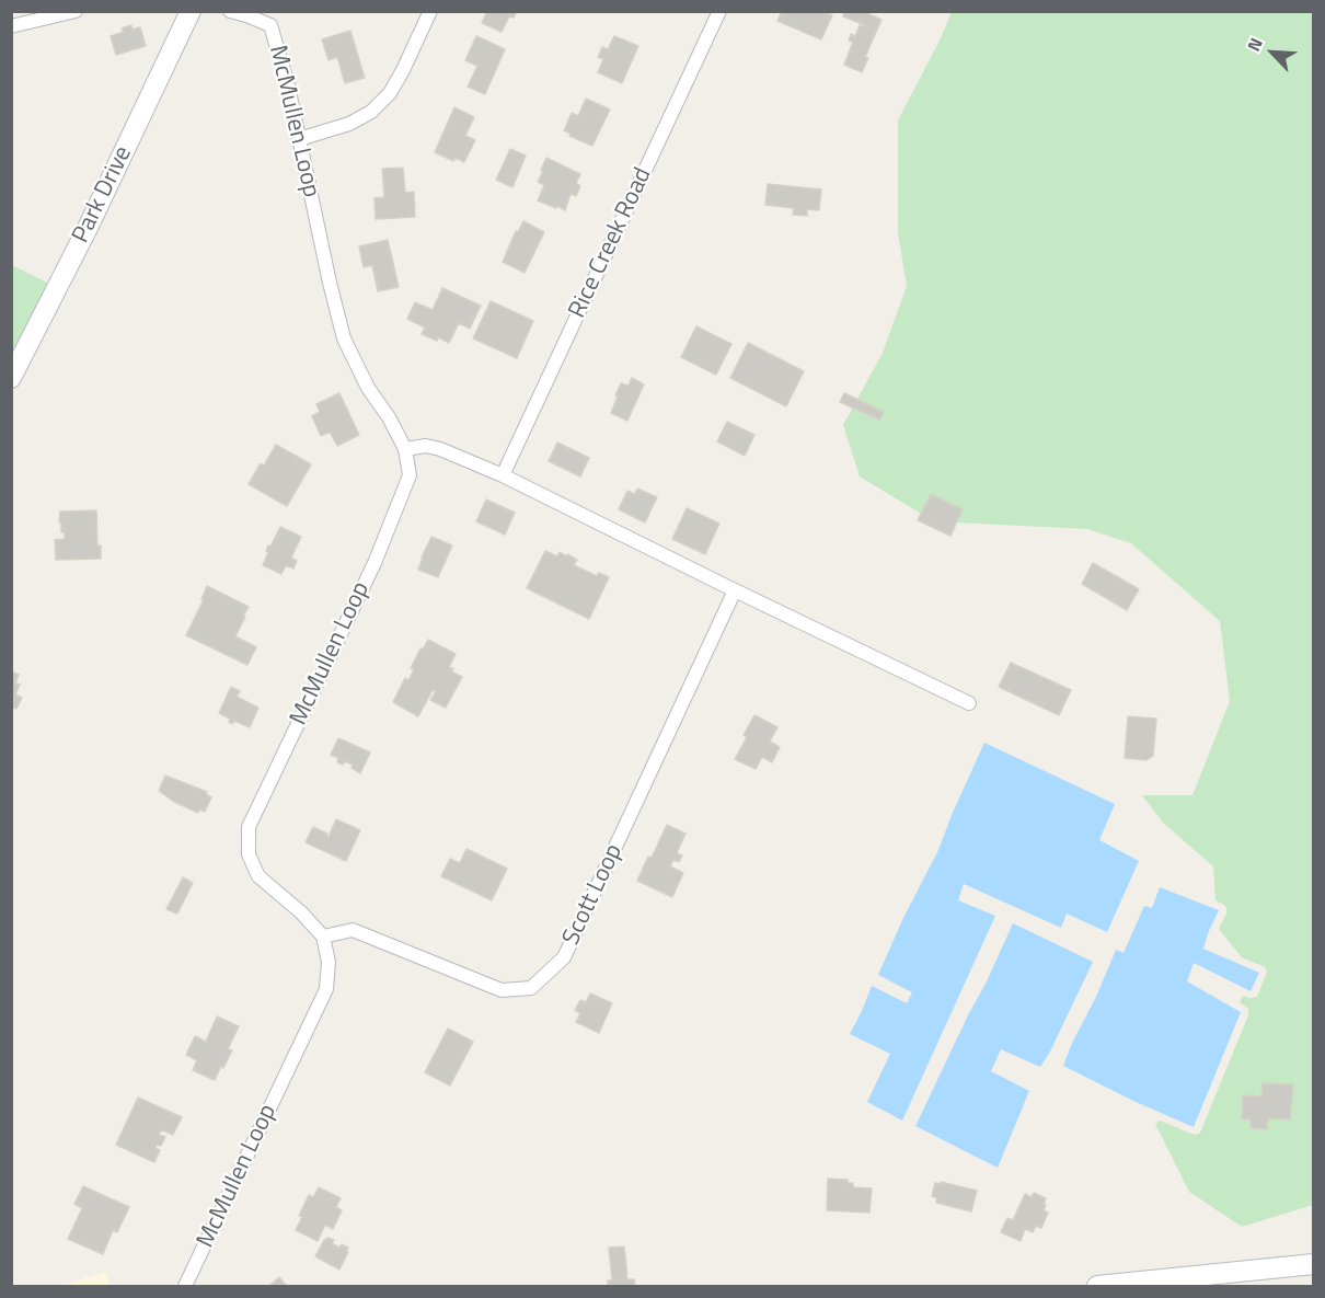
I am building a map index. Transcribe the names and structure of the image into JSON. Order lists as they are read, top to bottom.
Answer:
{
  "streets": {
    "street": [
      "McMullen Loop",
      "Park Drive",
      "Rice Creek Road",
      "Scott Loop"
    ]
  },
  "crossings": [
    ["McMullen Loop", "Scott Loop"]
  ],
  "north": "top left"
}
